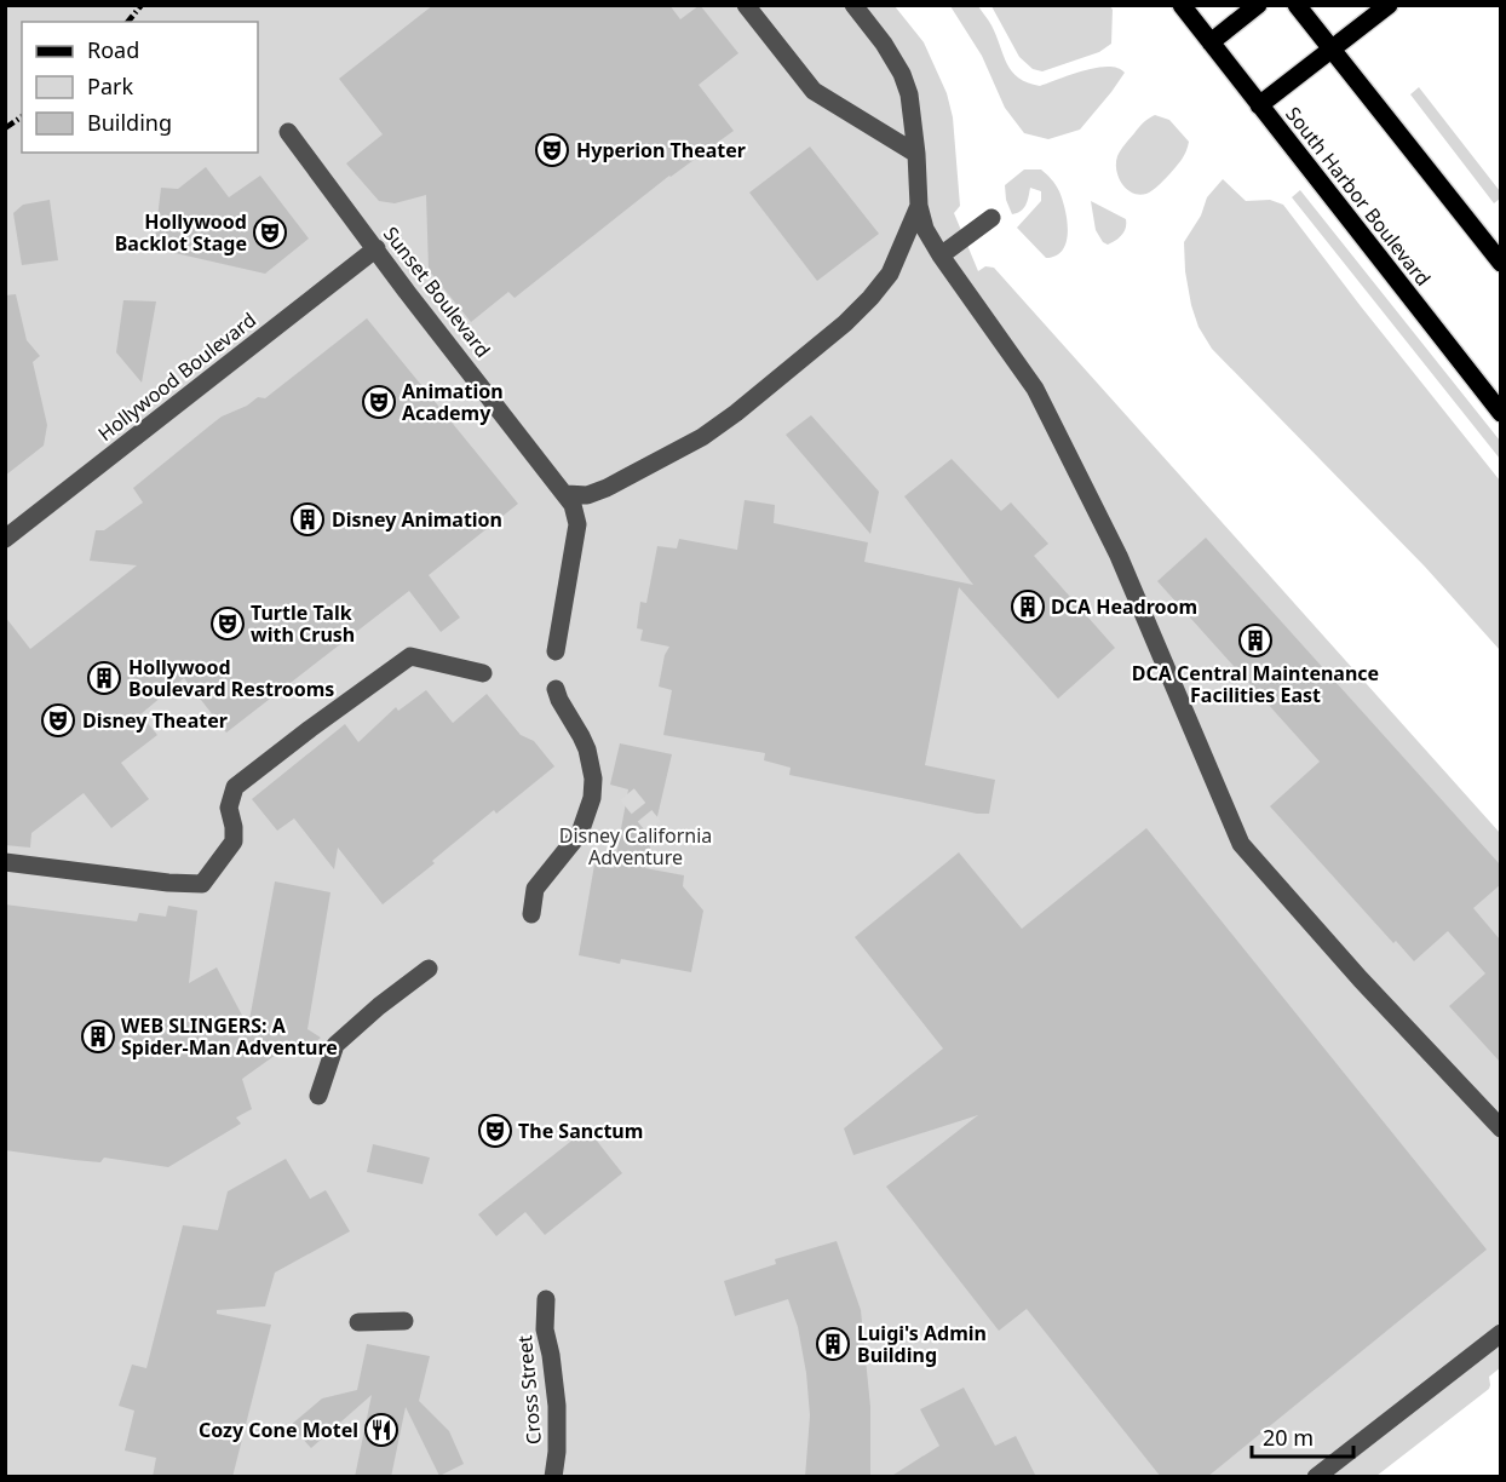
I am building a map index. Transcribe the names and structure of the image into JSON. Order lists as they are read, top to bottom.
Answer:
{
  "streets": {
    "main road": ["South Harbor Boulevard"],
    "street": ["Sunset Boulevard", "Hollywood Boulevard", "Cross Street"]
  },
  "crossings": [
    ["Sunset Boulevard", "Hollywood Boulevard"]
  ],
  "parks": ["Disney California Adventure"],
  "places": {
    "theatre": [
      "Hyperion Theater",
      "Hollywood Backlot Stage",
      "Animation Academy",
      "Turtle Talk with Crush",
      "Disney Theater",
      "The Sanctum"
    ],
    "building": [
      "Disney Animation",
      "DCA Headroom",
      "DCA Central Maintenance Facilities East",
      "Hollywood Boulevard Restrooms",
      "WEB SLINGERS: A Spider-Man Adventure",
      "Luigi's Admin Building"
    ],
    "restaurant": ["Cozy Cone Motel"]
  },
  "legend": ["Road", "Park", "Building"],
  "scale_bar": "20 m"
}
